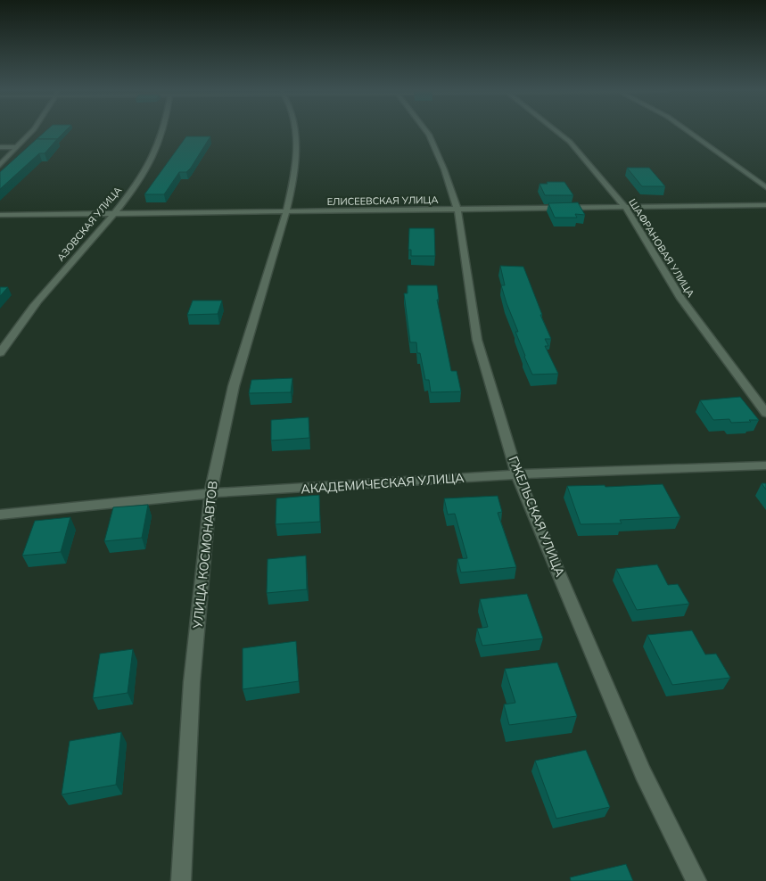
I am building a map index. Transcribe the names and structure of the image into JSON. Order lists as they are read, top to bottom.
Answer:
{
  "streets": {
    "street": [
      "ЕЛИСЕЕВСКАЯ УЛИЦА",
      "АЗОВСКАЯ УЛИЦА",
      "ШАФРАНОВАЯ УЛИЦА",
      "АКАДЕМИЧЕСКАЯ УЛИЦА",
      "ГЖЕЛЬСКАЯ УЛИЦА",
      "УЛИЦА КОСМОНАВТОВ"
    ]
  },
  "crossings": [
    ["ЕЛИСЕЕВСКАЯ УЛИЦА", "АЗОВСКАЯ УЛИЦА"],
    ["ЕЛИСЕЕВСКАЯ УЛИЦА", "ШАФРАНОВАЯ УЛИЦА"],
    ["ЕЛИСЕЕВСКАЯ УЛИЦА", "ГЖЕЛЬСКАЯ УЛИЦА"],
    ["ЕЛИСЕЕВСКАЯ УЛИЦА", "УЛИЦА КОСМОНАВТОВ"],
    ["АКАДЕМИЧЕСКАЯ УЛИЦА", "ГЖЕЛЬСКАЯ УЛИЦА"],
    ["АКАДЕМИЧЕСКАЯ УЛИЦА", "УЛИЦА КОСМОНАВТОВ"]
  ]
}
